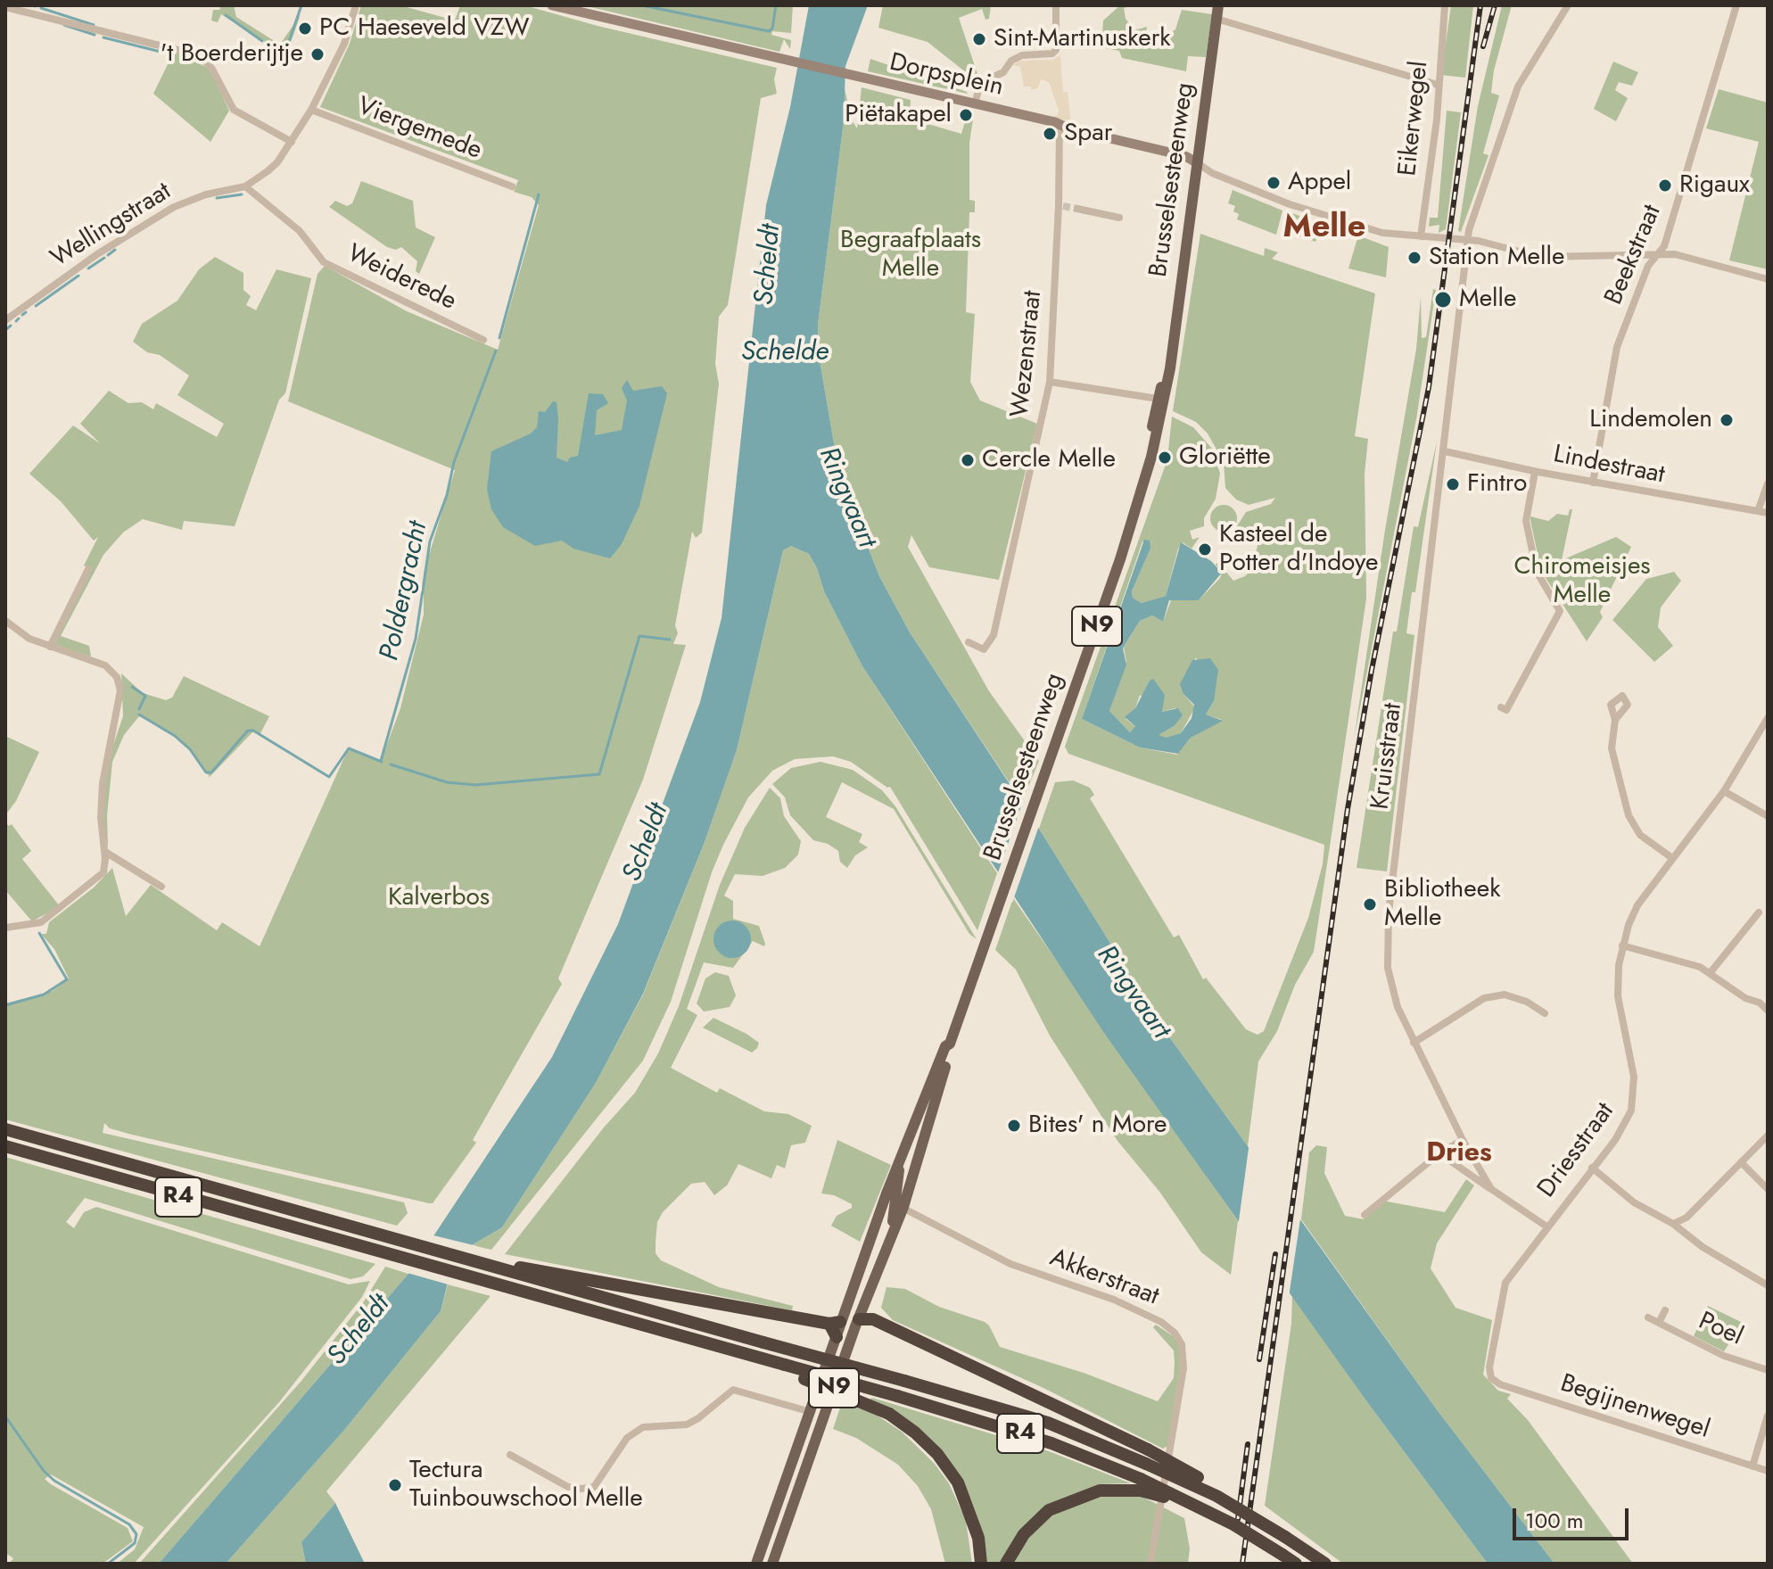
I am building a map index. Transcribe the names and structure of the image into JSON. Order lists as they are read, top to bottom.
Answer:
{
  "streets": {
    "highway": ["R4"],
    "main road": ["Dorpsplein", "Brusselsesteenweg", "N9"],
    "street": [
      "Eikerwegel",
      "Viergemede",
      "Wellingstraat",
      "Beekstraat",
      "Weiderede",
      "Wezenstraat",
      "Lindestraat",
      "Kruisstraat",
      "Driesstraat",
      "Akkerstraat",
      "Poel",
      "Begijnenwegel"
    ]
  },
  "crossings": [
    ["Dorpsplein", "Brusselsesteenweg"],
    ["Dorpsplein", "Wezenstraat"],
    ["Viergemede", "Wellingstraat"],
    ["Brusselsesteenweg", "N9"],
    ["Brusselsesteenweg", "Akkerstraat"],
    ["Wellingstraat", "Weiderede"],
    ["Beekstraat", "Lindestraat"],
    ["Lindestraat", "Kruisstraat"],
    ["N9", "Akkerstraat"],
    ["Kruisstraat", "Driesstraat"],
    ["Driesstraat", "Begijnenwegel"]
  ],
  "districts": ["Melle", "Dries"],
  "water": [
    "Scheldt",
    "Schelde",
    "Ringvaart",
    "Poldergracht"
  ],
  "parks": ["Begraafplaats Melle", "Chiromeisjes Melle", "Kalverbos"],
  "places": [
    "PC Haeseveld VZW",
    "Sint-Martinuskerk",
    "'t Boerderijtje",
    "Piëtakapel",
    "Spar",
    "Appel",
    "Rigaux",
    "Station Melle",
    "Melle",
    "Lindemolen",
    "Gloriëtte",
    "Cercle Melle",
    "Fintro",
    "Kasteel de Potter d'Indoye",
    "Bibliotheek Melle",
    "Bites' n More",
    "Tectura Tuinbouwschool Melle"
  ],
  "scale_bar": "100 m"
}
